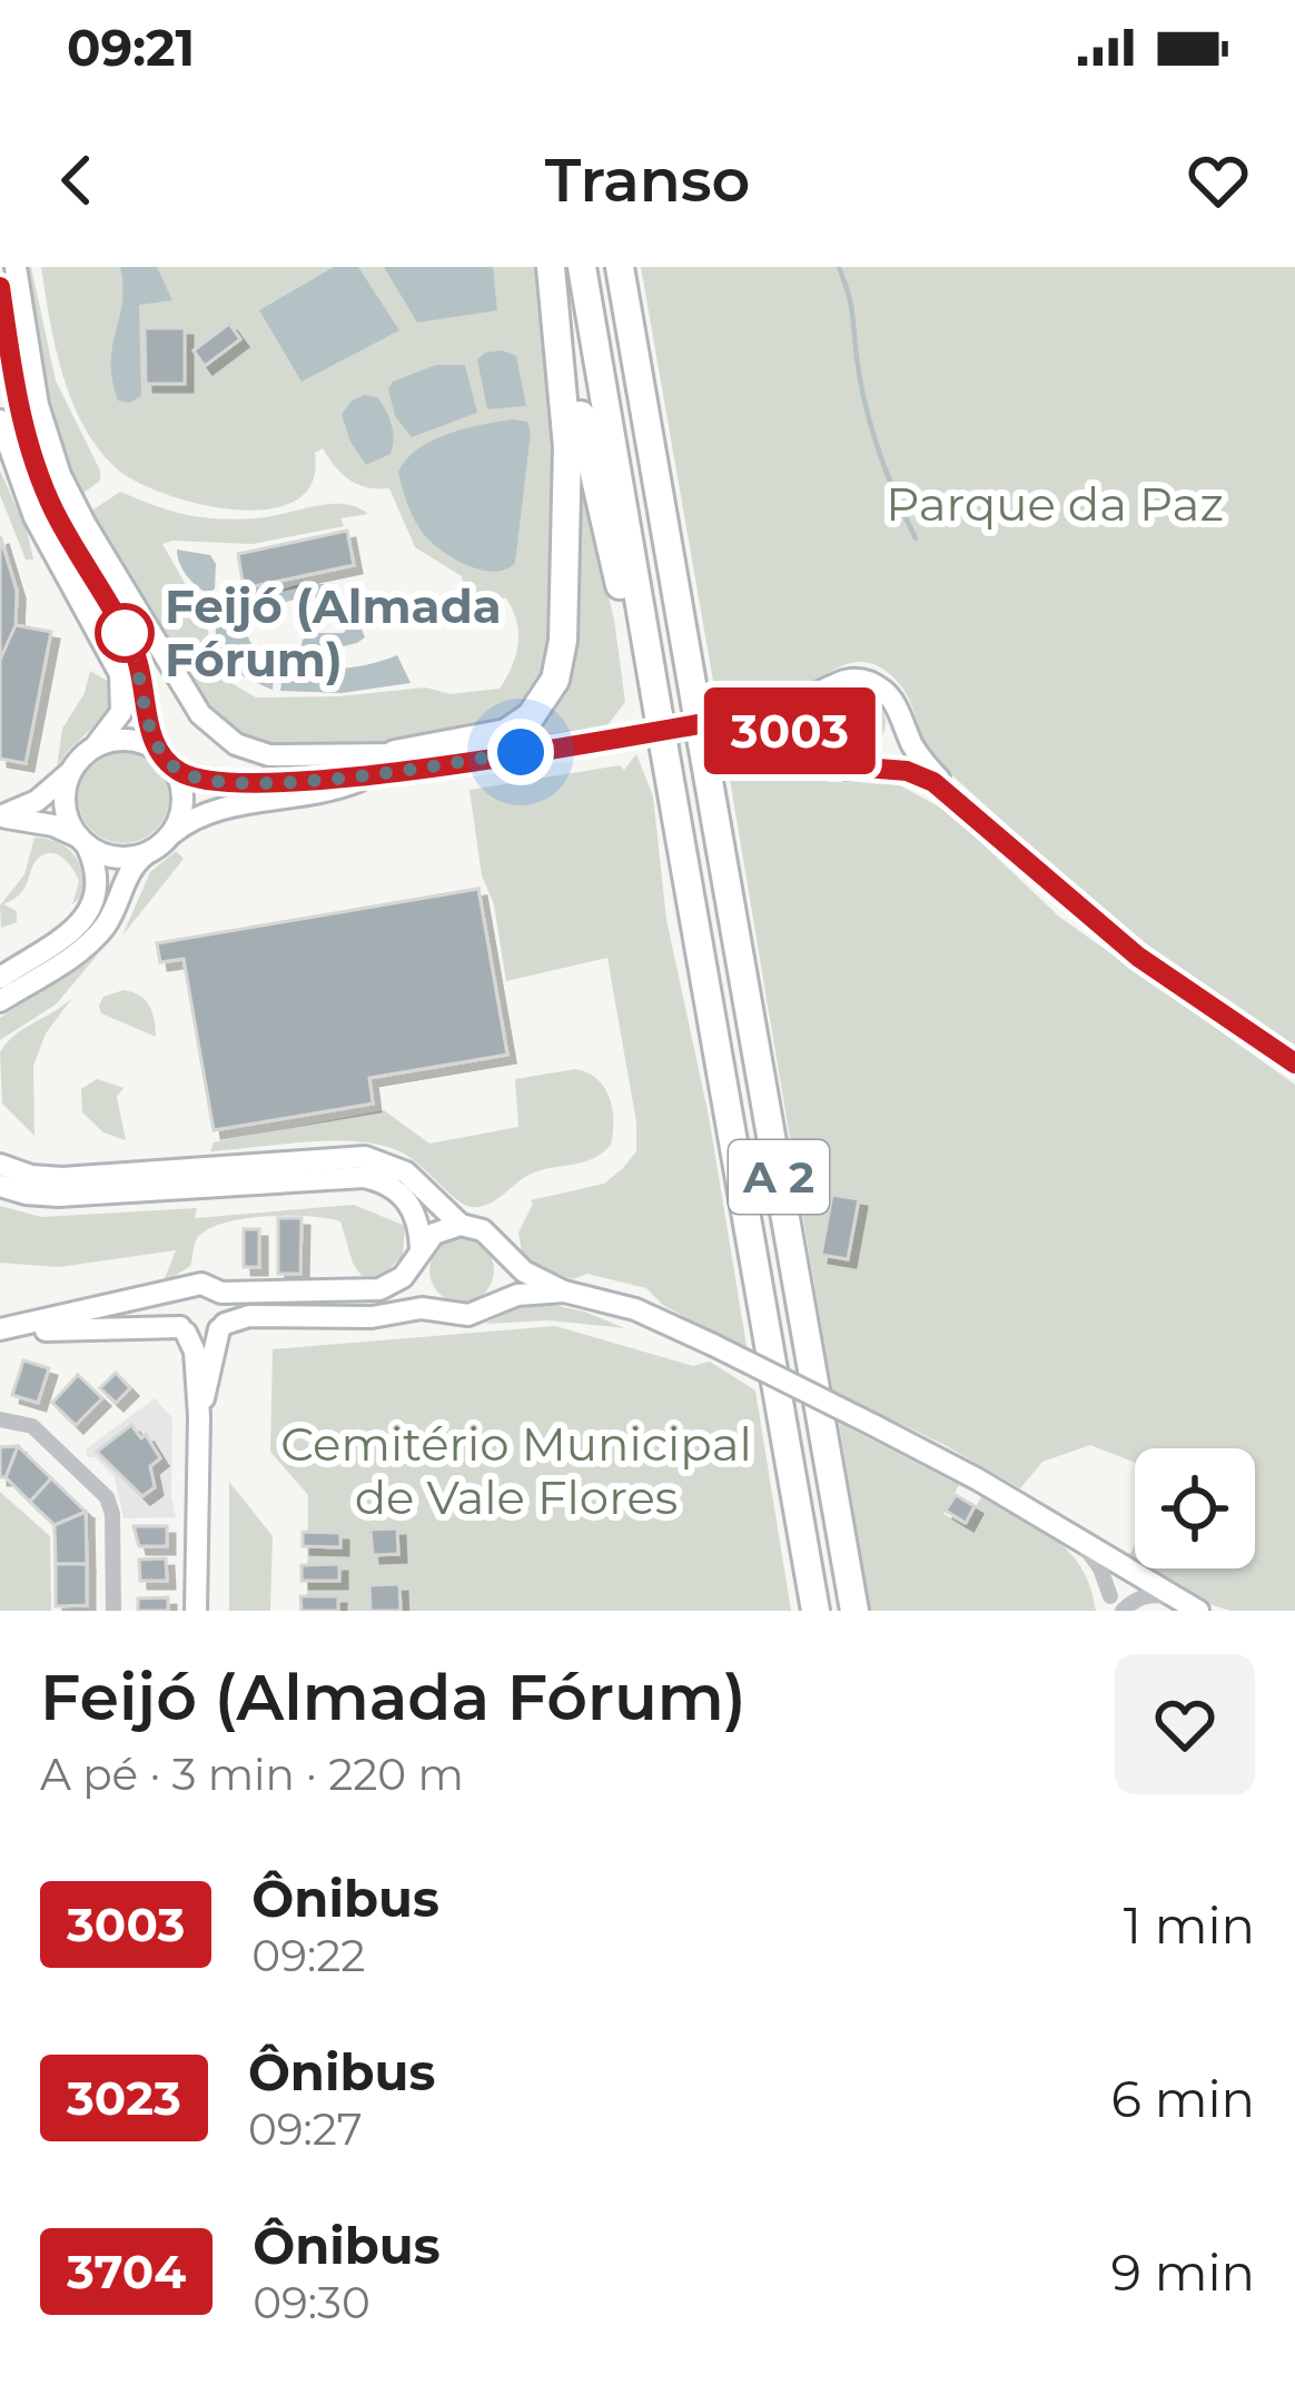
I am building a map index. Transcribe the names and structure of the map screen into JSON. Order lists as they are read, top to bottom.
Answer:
{
  "streets": {
    "highway": ["A 2"]
  },
  "parks": ["Parque da Paz", "Cemitério Municipal de Vale Flores"],
  "places": ["Feijó (Almada Fórum)"],
  "lines": ["bus line 3003"],
  "page": {
    "status": "09:21",
    "header": "Transo",
    "on_map": "3003",
    "heading": ["Feijó (Almada Fórum)", "A pé · 3 min · 220 m"],
    "list": [
      {
        "mark": "3003",
        "name": "Ônibus",
        "note": "09:22",
        "value": "1 min"
      },
      {
        "mark": "3023",
        "name": "Ônibus",
        "note": "09:27",
        "value": "6 min"
      },
      {
        "mark": "3704",
        "name": "Ônibus",
        "note": "09:30",
        "value": "9 min"
      }
    ]
  }
}
